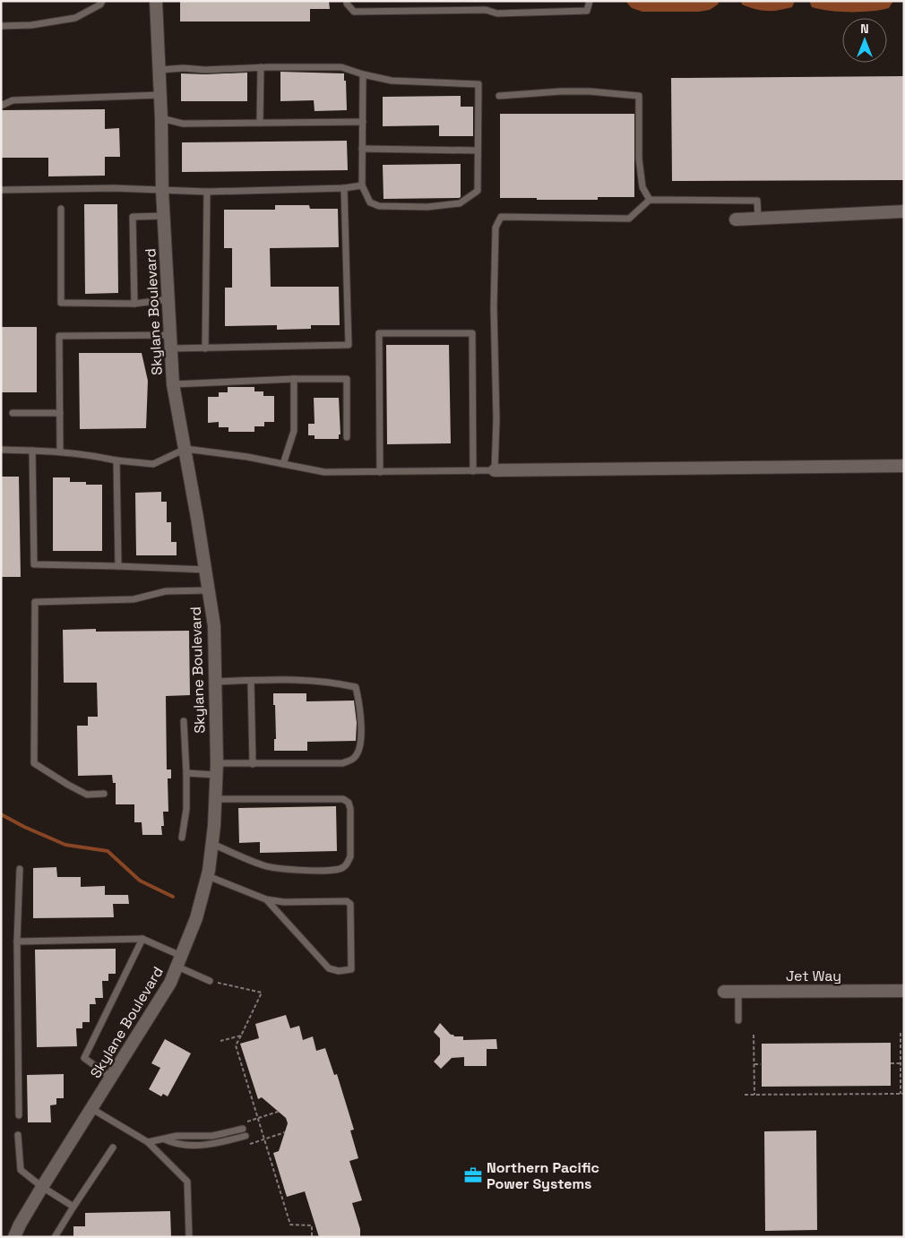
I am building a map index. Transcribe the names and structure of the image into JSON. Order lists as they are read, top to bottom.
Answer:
{
  "streets": {
    "street": ["Skylane Boulevard", "Jet Way"]
  },
  "places": {
    "office": ["Northern Pacific Power Systems"]
  },
  "north": "top"
}
